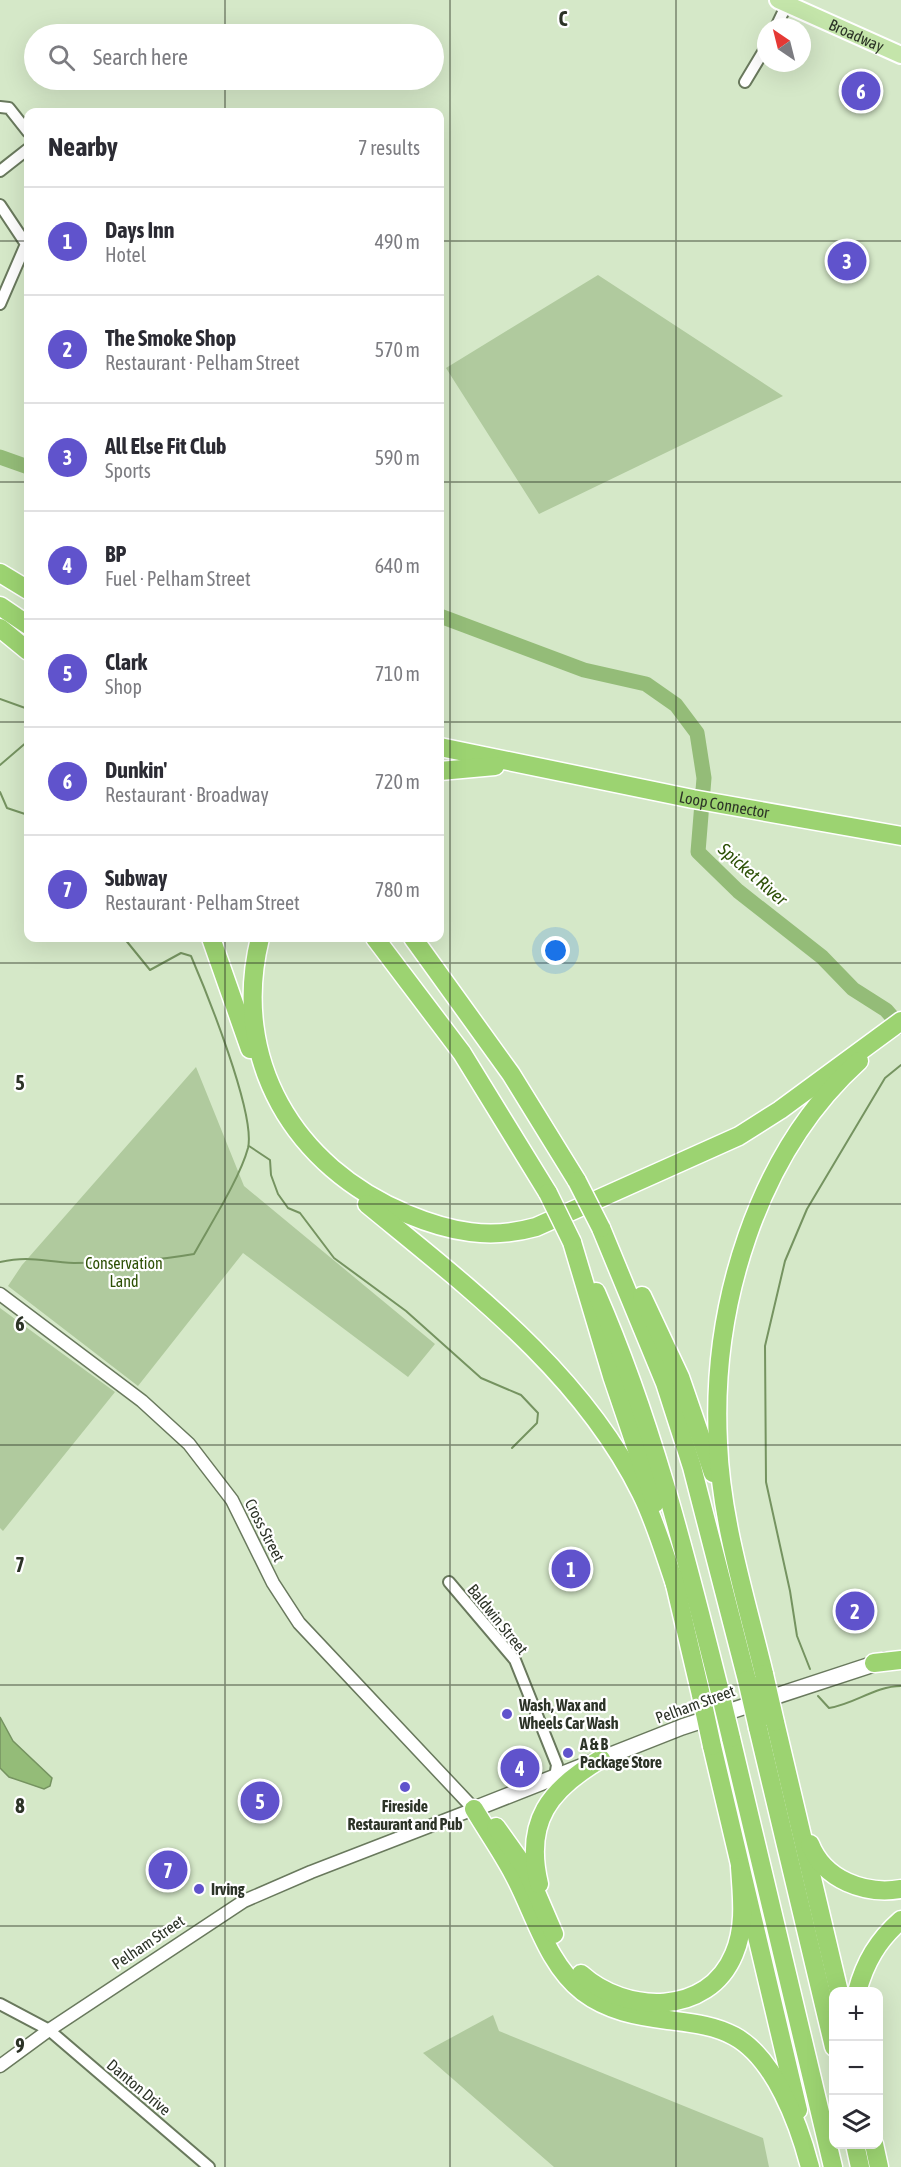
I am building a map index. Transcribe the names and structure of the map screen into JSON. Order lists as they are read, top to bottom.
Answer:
{
  "streets": {
    "highway": ["Loop Connector"],
    "main road": ["Broadway", "Pelham Street"],
    "street": ["Cross Street", "Baldwin Street", "Danton Drive"]
  },
  "crossings": [
    ["Cross Street", "Pelham Street"],
    ["Baldwin Street", "Pelham Street"],
    ["Pelham Street", "Danton Drive"]
  ],
  "water": ["Spicket River"],
  "parks": ["Conservation Land"],
  "places": [
    "Wash, Wax and Wheels Car Wash",
    "A & B Package Store",
    "Fireside Restaurant and Pub",
    "Irving"
  ],
  "north": "top left",
  "page": {
    "search": "Search here",
    "pins": [
      "6",
      "3",
      "1",
      "2",
      "4",
      "5",
      "7"
    ],
    "heading": ["Nearby", "7 results"],
    "list": [
      {
        "mark": "1",
        "name": "Days Inn",
        "note": "Hotel",
        "value": "490 m"
      },
      {
        "mark": "2",
        "name": "The Smoke Shop",
        "note": "Restaurant · Pelham Street",
        "value": "570 m"
      },
      {
        "mark": "3",
        "name": "All Else Fit Club",
        "note": "Sports",
        "value": "590 m"
      },
      {
        "mark": "4",
        "name": "BP",
        "note": "Fuel · Pelham Street",
        "value": "640 m"
      },
      {
        "mark": "5",
        "name": "Clark",
        "note": "Shop",
        "value": "710 m"
      },
      {
        "mark": "6",
        "name": "Dunkin'",
        "note": "Restaurant · Broadway",
        "value": "720 m"
      },
      {
        "mark": "7",
        "name": "Subway",
        "note": "Restaurant · Pelham Street",
        "value": "780 m"
      }
    ],
    "map_buttons": ["+", "−"]
  },
  "grid": {
    "columns": ["C"],
    "rows": [
      "5",
      "6",
      "7",
      "8",
      "9"
    ]
  }
}
